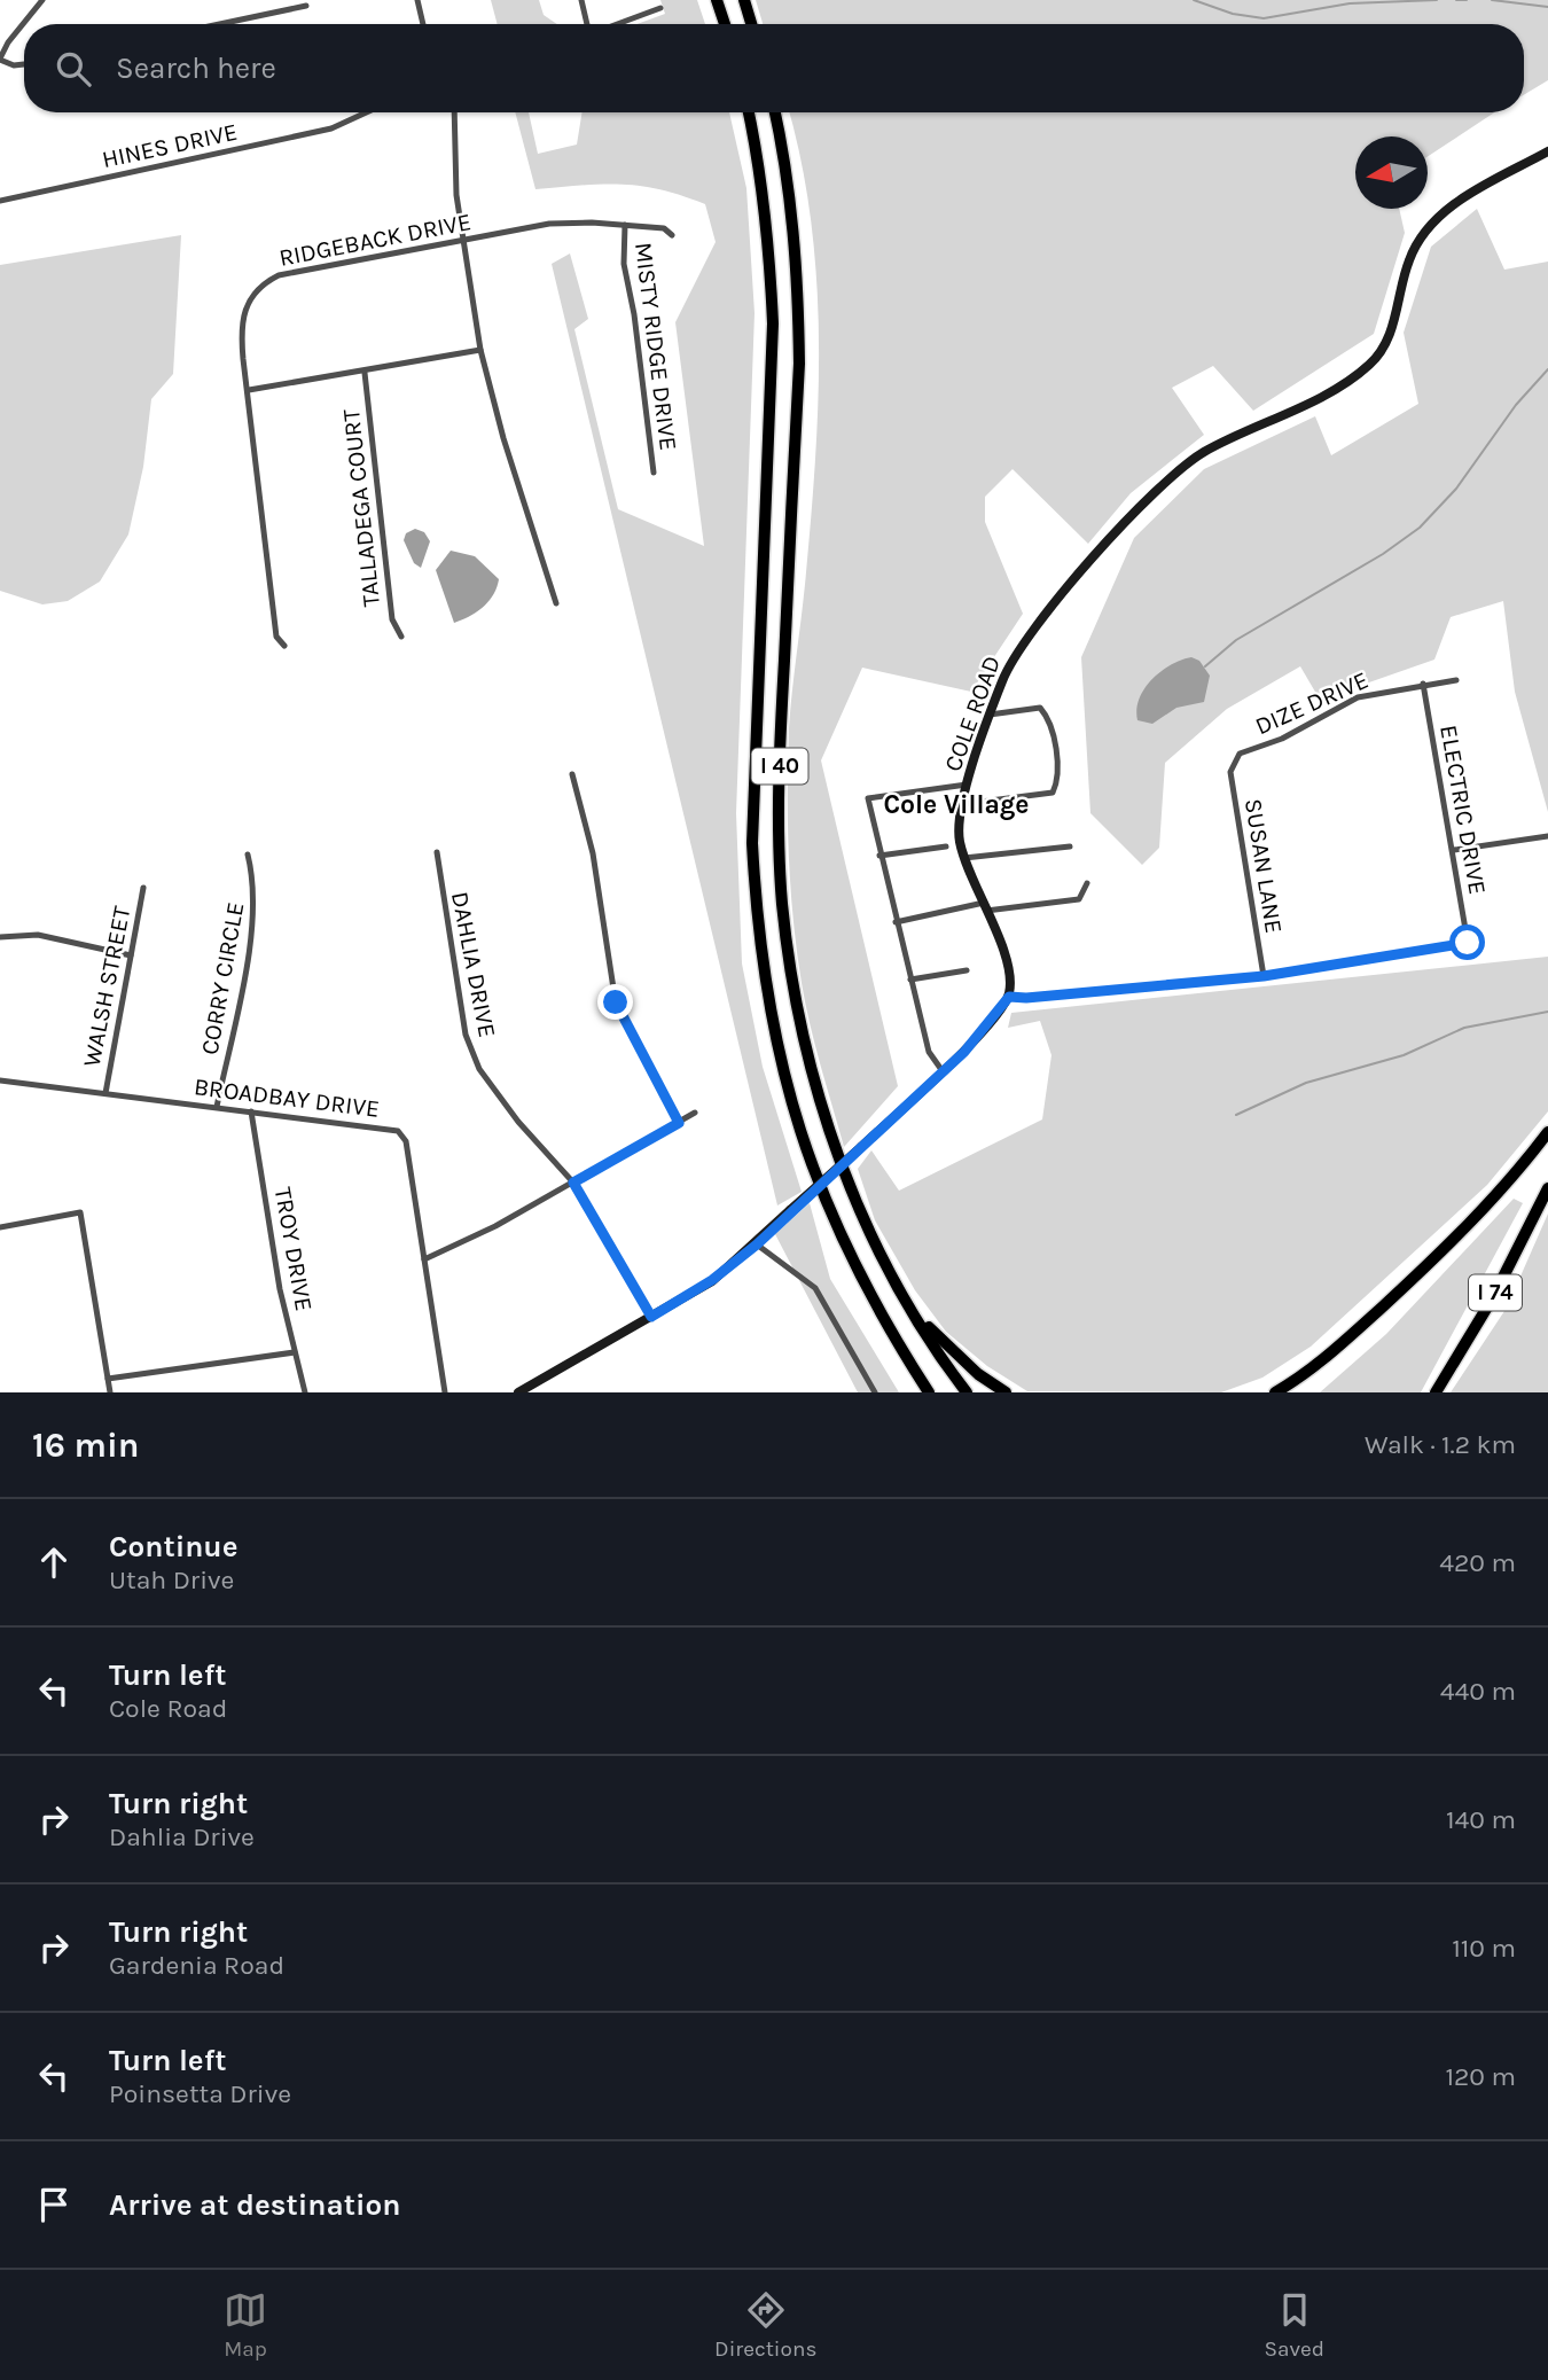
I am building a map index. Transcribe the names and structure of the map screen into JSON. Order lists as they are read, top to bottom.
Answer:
{
  "streets": {
    "highway": ["I 40", "I 74"],
    "street": [
      "HINES DRIVE",
      "RIDGEBACK DRIVE",
      "MISTY RIDGE DRIVE",
      "TALLADEGA COURT",
      "DIZE DRIVE",
      "COLE ROAD",
      "ELECTRIC DRIVE",
      "SUSAN LANE",
      "DAHLIA DRIVE",
      "CORRY CIRCLE",
      "WALSH STREET",
      "BROADBAY DRIVE",
      "TROY DRIVE"
    ]
  },
  "crossings": [
    ["RIDGEBACK DRIVE", "MISTY RIDGE DRIVE"],
    ["DIZE DRIVE", "ELECTRIC DRIVE"],
    ["DIZE DRIVE", "SUSAN LANE"],
    ["ELECTRIC DRIVE", "SUSAN LANE"],
    ["CORRY CIRCLE", "BROADBAY DRIVE"],
    ["WALSH STREET", "BROADBAY DRIVE"],
    ["BROADBAY DRIVE", "TROY DRIVE"]
  ],
  "districts": ["Cole Village"],
  "north": "left",
  "page": {
    "search": "Search here",
    "heading": ["16 min", "Walk · 1.2 km"],
    "list": [
      ["Continue", "Utah Drive", "420 m"],
      ["Turn left", "Cole Road", "440 m"],
      ["Turn right", "Dahlia Drive", "140 m"],
      ["Turn right", "Gardenia Road", "110 m"],
      ["Turn left", "Poinsetta Drive", "120 m"],
      "Arrive at destination"
    ],
    "nav": ["Map", "Directions", "Saved"]
  }
}
